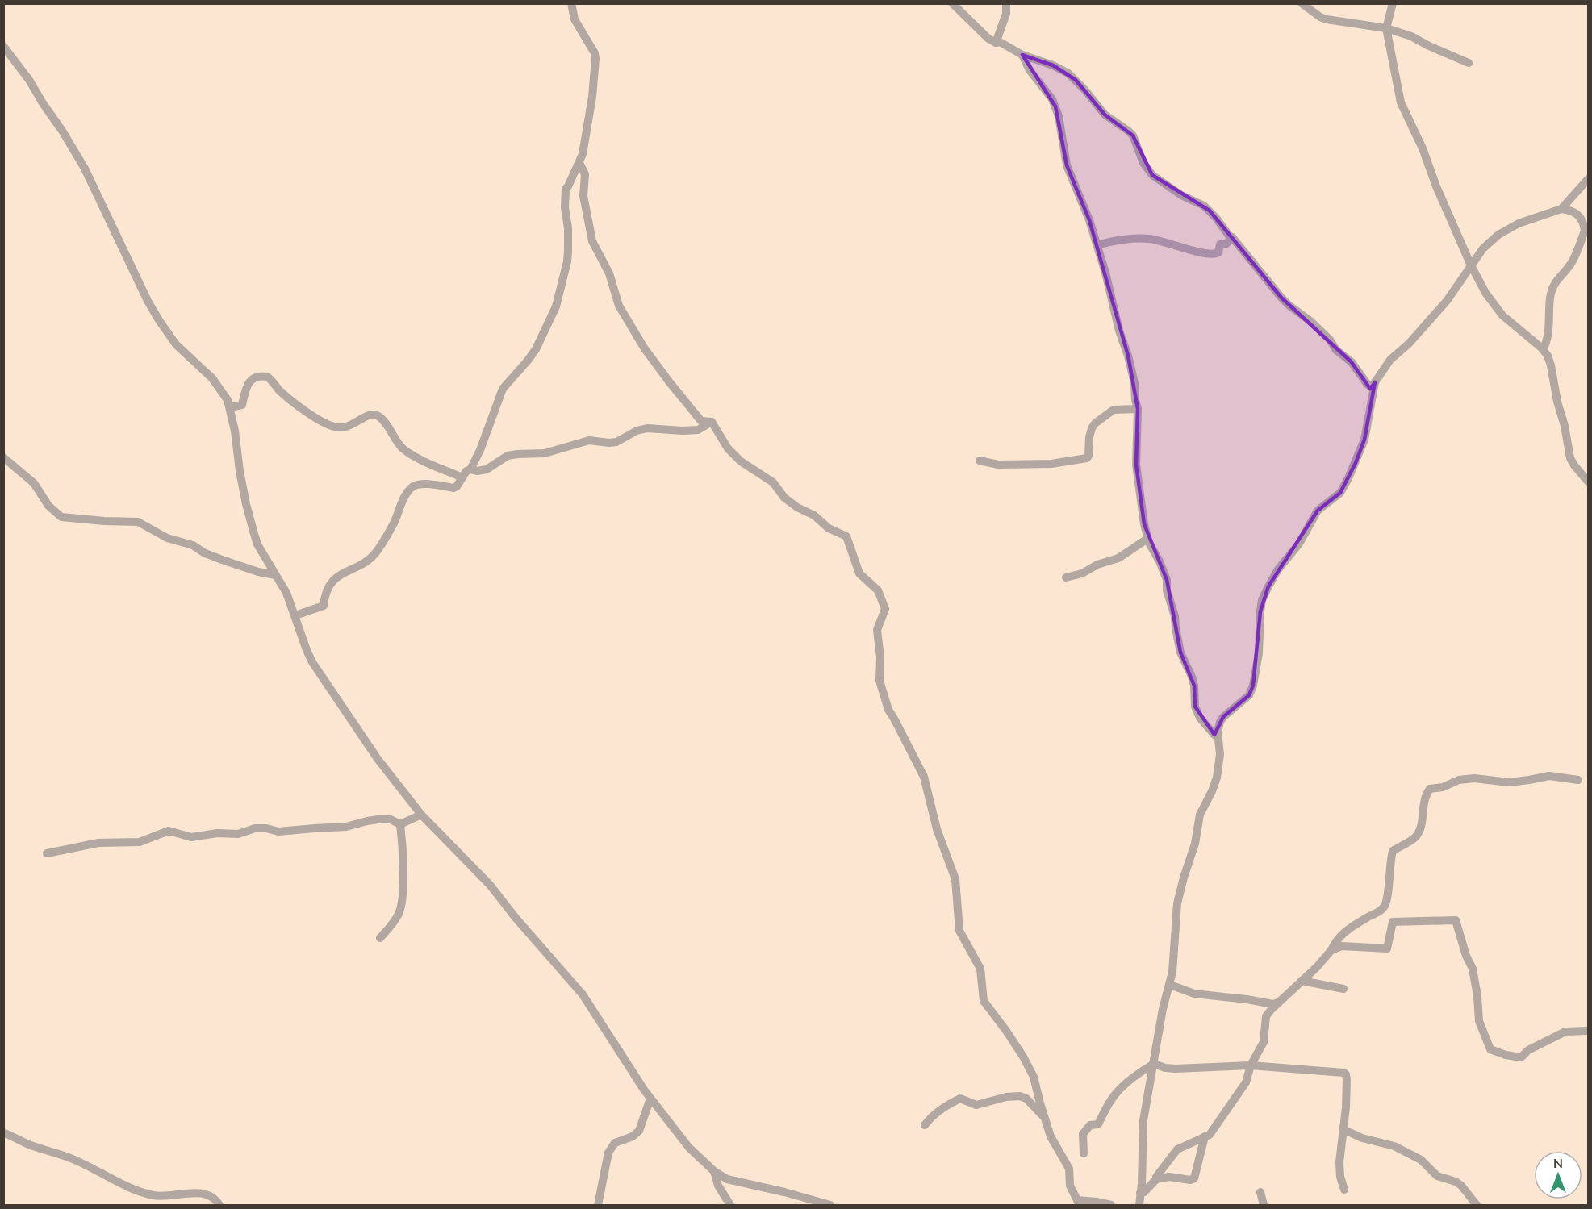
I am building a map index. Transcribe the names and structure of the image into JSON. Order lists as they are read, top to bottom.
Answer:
{
  "north": "top"
}
